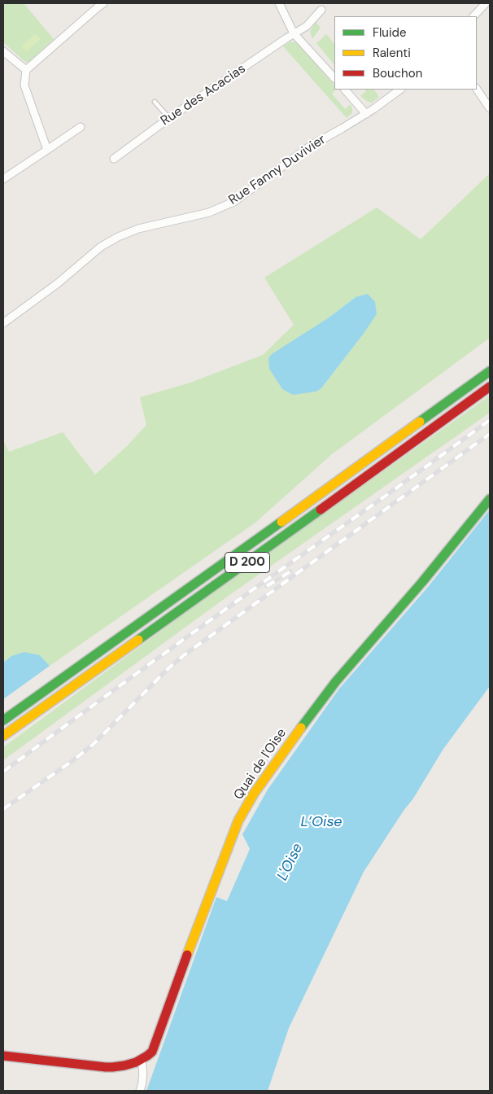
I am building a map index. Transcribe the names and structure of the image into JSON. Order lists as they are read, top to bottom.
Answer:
{
  "streets": {
    "main road": ["D 200", "Quai de l'Oise"],
    "street": ["Rue des Acacias", "Rue Fanny Duvivier"]
  },
  "water": ["L’Oise", "L'Oise"],
  "legend": ["Fluide", "Ralenti", "Bouchon"]
}
